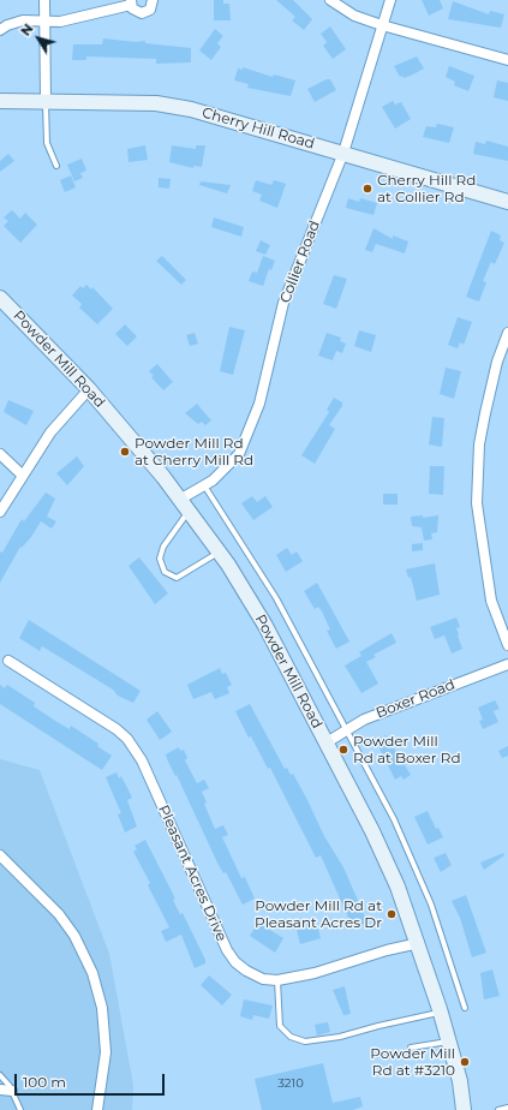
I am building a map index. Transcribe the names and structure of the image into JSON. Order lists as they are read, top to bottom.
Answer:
{
  "streets": {
    "main road": ["Cherry Hill Road", "Powder Mill Road"],
    "street": ["Collier Road", "Boxer Road", "Pleasant Acres Drive"]
  },
  "crossings": [
    ["Cherry Hill Road", "Collier Road"],
    ["Collier Road", "Powder Mill Road"],
    ["Powder Mill Road", "Boxer Road"],
    ["Powder Mill Road", "Pleasant Acres Drive"]
  ],
  "places": [
    "Cherry Hill Rd at Collier Rd",
    "Powder Mill Rd at Cherry Mill Rd",
    "Powder Mill Rd at Boxer Rd",
    "Powder Mill Rd at Pleasant Acres Dr",
    "Powder Mill Rd at #3210"
  ],
  "house_numbers": ["3210"],
  "scale_bar": "100 m",
  "north": "top left"
}
